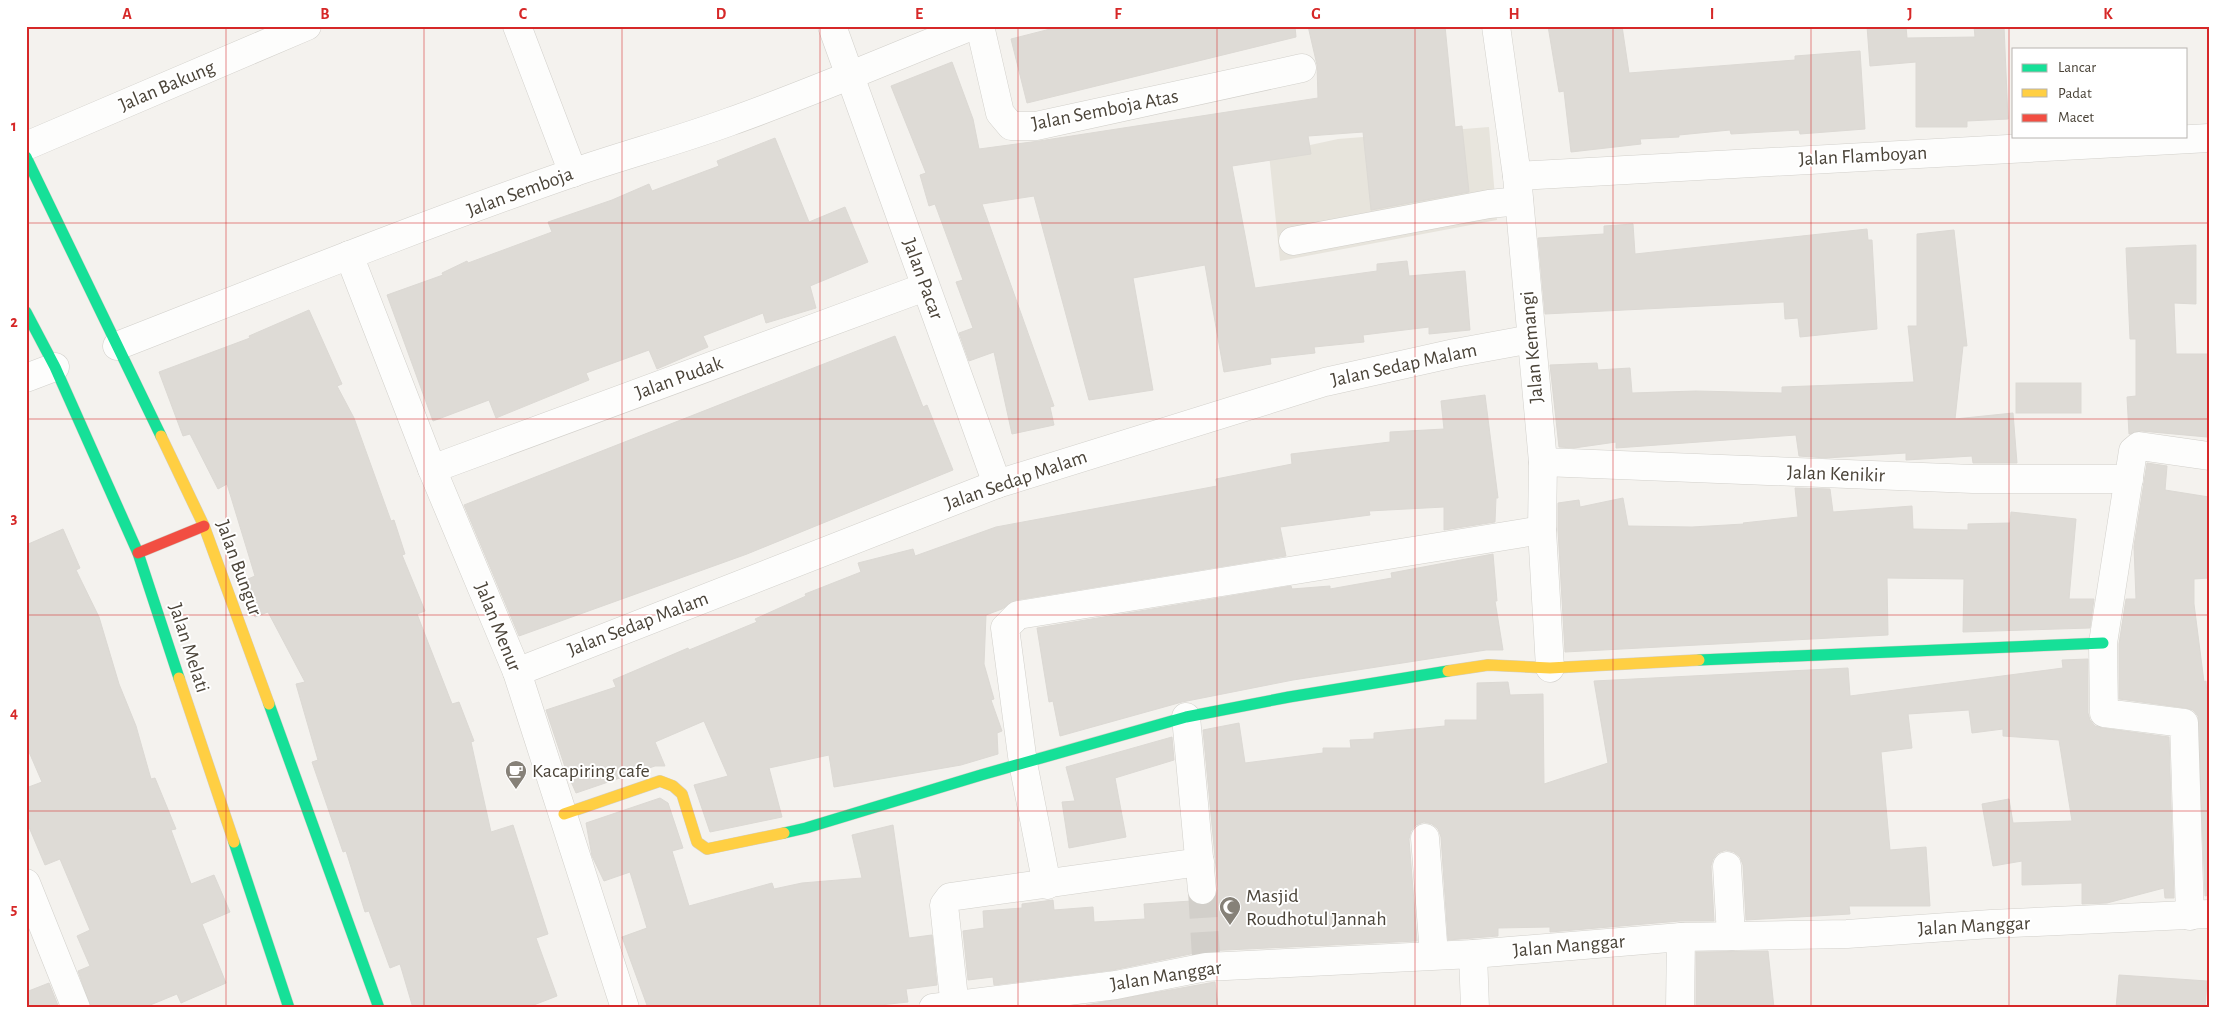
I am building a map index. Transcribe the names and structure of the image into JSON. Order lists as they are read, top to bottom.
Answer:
{
  "streets": {
    "main road": ["Jalan Bungur", "Jalan Melati"],
    "street": [
      "Jalan Bakung",
      "Jalan Semboja Atas",
      "Jalan Flamboyan",
      "Jalan Semboja",
      "Jalan Pacar",
      "Jalan Kemangi",
      "Jalan Sedap Malam",
      "Jalan Pudak",
      "Jalan Kenikir",
      "Jalan Menur",
      "Jalan Manggar"
    ]
  },
  "crossings": [
    ["Jalan Flamboyan", "Jalan Kemangi"],
    ["Jalan Semboja", "Jalan Pacar"],
    ["Jalan Semboja", "Jalan Bungur"],
    ["Jalan Semboja", "Jalan Menur"],
    ["Jalan Pacar", "Jalan Sedap Malam"],
    ["Jalan Pacar", "Jalan Pudak"],
    ["Jalan Kemangi", "Jalan Sedap Malam"],
    ["Jalan Kemangi", "Jalan Kenikir"],
    ["Jalan Sedap Malam", "Jalan Menur"],
    ["Jalan Pudak", "Jalan Menur"]
  ],
  "places": {
    "cafe": ["Kacapiring cafe"],
    "mosque": ["Masjid Roudhotul Jannah"]
  },
  "legend": ["Lancar", "Padat", "Macet"],
  "grid": {
    "columns": [
      "A",
      "B",
      "C",
      "D",
      "E",
      "F",
      "G",
      "H",
      "I",
      "J",
      "K"
    ],
    "rows": [
      "1",
      "2",
      "3",
      "4",
      "5"
    ]
  }
}
